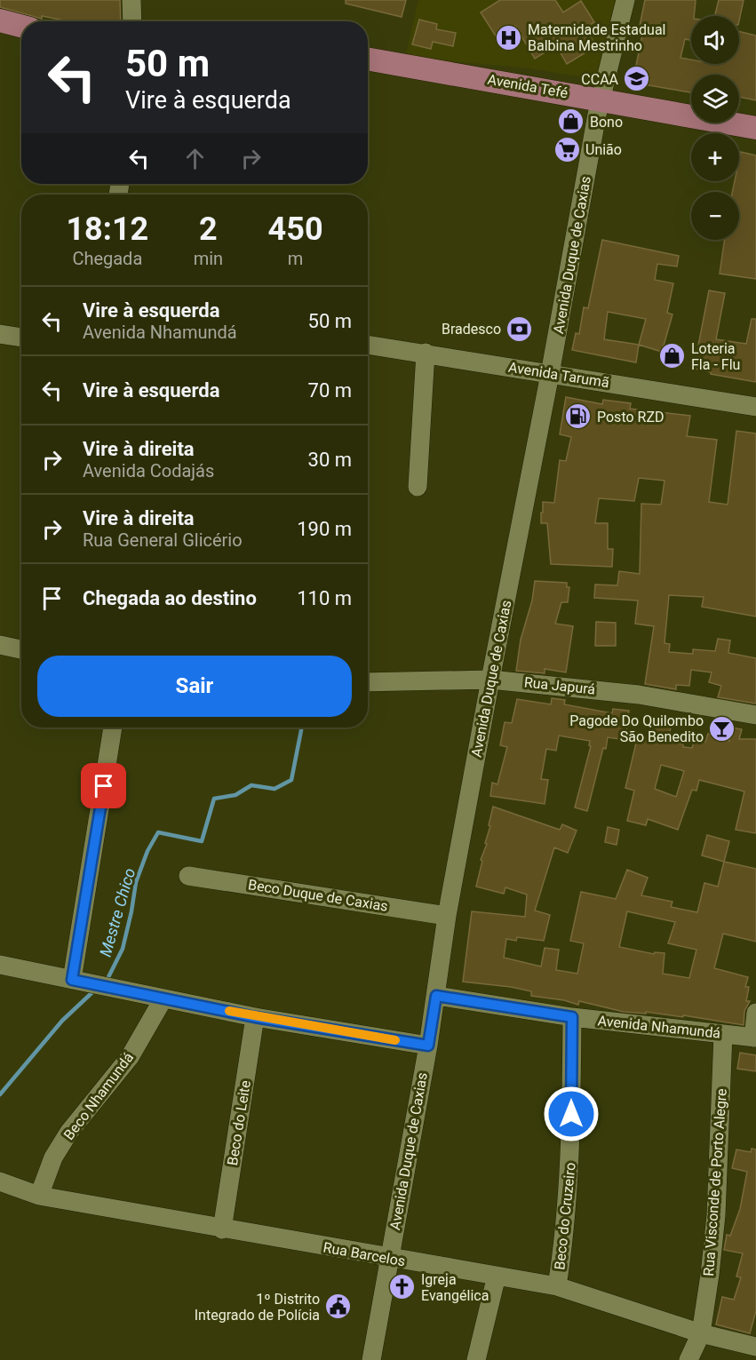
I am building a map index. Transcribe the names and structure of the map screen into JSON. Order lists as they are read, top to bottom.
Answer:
{
  "streets": {
    "main road": ["Avenida Tefé"],
    "street": [
      "Avenida Duque de Caxias",
      "Avenida Tarumã",
      "Rua Japurá",
      "Beco Duque de Caxias",
      "Avenida Nhamundá",
      "Beco Nhamundá",
      "Beco do Leite",
      "Rua Visconde de Porto Alegre",
      "Beco do Cruzeiro",
      "Rua Barcelos"
    ]
  },
  "crossings": [
    ["Avenida Tefé", "Avenida Duque de Caxias"],
    ["Avenida Duque de Caxias", "Avenida Tarumã"],
    ["Avenida Duque de Caxias", "Rua Japurá"],
    ["Avenida Duque de Caxias", "Beco Duque de Caxias"],
    ["Avenida Duque de Caxias", "Avenida Nhamundá"],
    ["Avenida Duque de Caxias", "Rua Barcelos"],
    ["Avenida Nhamundá", "Rua Visconde de Porto Alegre"],
    ["Avenida Nhamundá", "Beco do Cruzeiro"],
    ["Beco Nhamundá", "Rua Barcelos"],
    ["Beco do Leite", "Rua Barcelos"],
    ["Rua Visconde de Porto Alegre", "Rua Barcelos"],
    ["Beco do Cruzeiro", "Rua Barcelos"]
  ],
  "water": ["Mestre Chico"],
  "places": {
    "hospital": ["Maternidade Estadual Balbina Mestrinho"],
    "school or university": ["CCAA"],
    "shop": ["Bono", "Loteria Fla - Flu"],
    "supermarket": ["União"],
    "bank": ["Bradesco"],
    "fuel station": ["Posto RZD"],
    "bar": ["Pagode Do Quilombo São Benedito"],
    "church": ["Igreja Evangélica"],
    "public building": ["1º Distrito Integrado de Polícia"]
  },
  "page": {
    "map_buttons": ["+", "−"],
    "turn": ["50 m", "Vire à esquerda"],
    "eta": [
      "18:12",
      "Chegada",
      "2",
      "min",
      "450",
      "m"
    ],
    "list": [
      {
        "name": "Vire à esquerda",
        "note": "Avenida Nhamundá",
        "value": "50 m"
      },
      {
        "name": "Vire à esquerda",
        "value": "70 m"
      },
      {
        "name": "Vire à direita",
        "note": "Avenida Codajás",
        "value": "30 m"
      },
      {
        "name": "Vire à direita",
        "note": "Rua General Glicério",
        "value": "190 m"
      },
      {
        "name": "Chegada ao destino",
        "value": "110 m"
      }
    ],
    "buttons": "Sair"
  }
}
